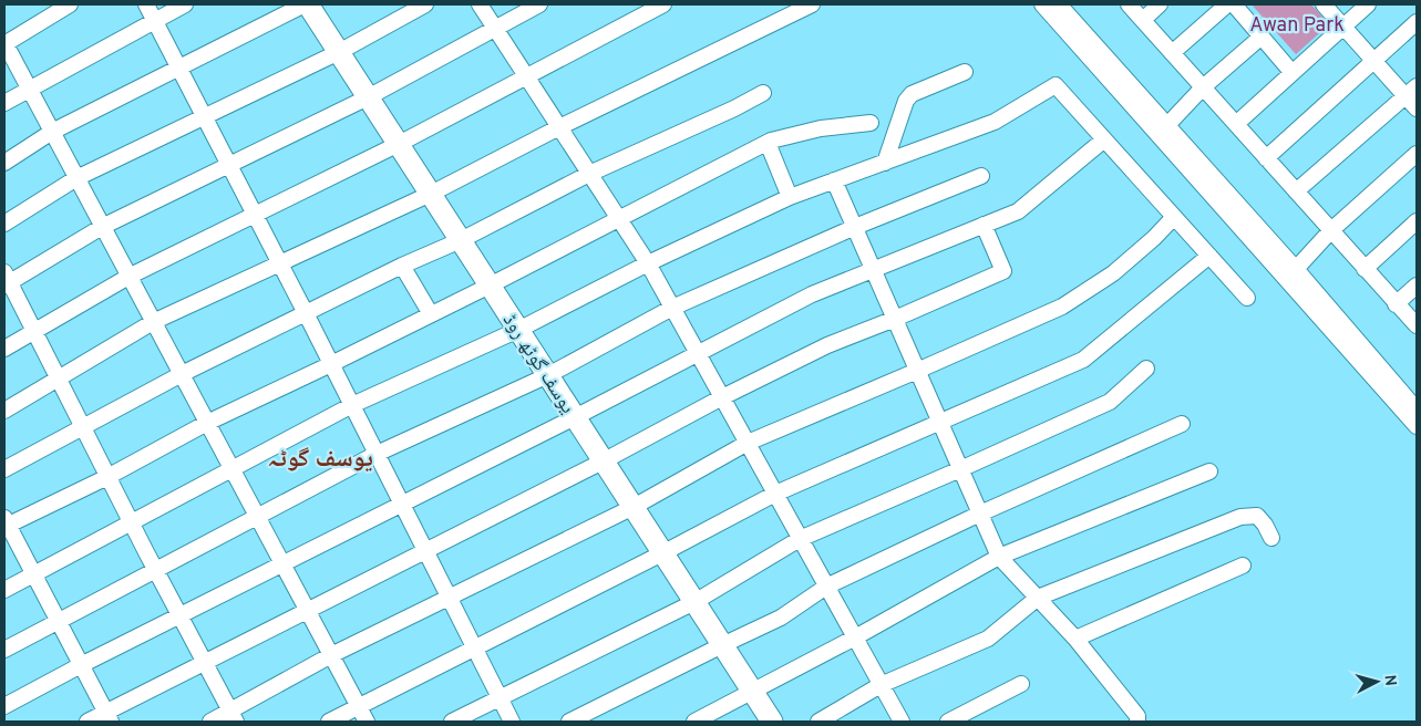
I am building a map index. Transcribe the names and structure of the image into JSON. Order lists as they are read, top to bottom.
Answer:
{
  "streets": {
    "street": ["یوسف گوٹھ روڈ"]
  },
  "districts": ["یوسف گوٹہ"],
  "parks": ["Awan Park"],
  "north": "right"
}
